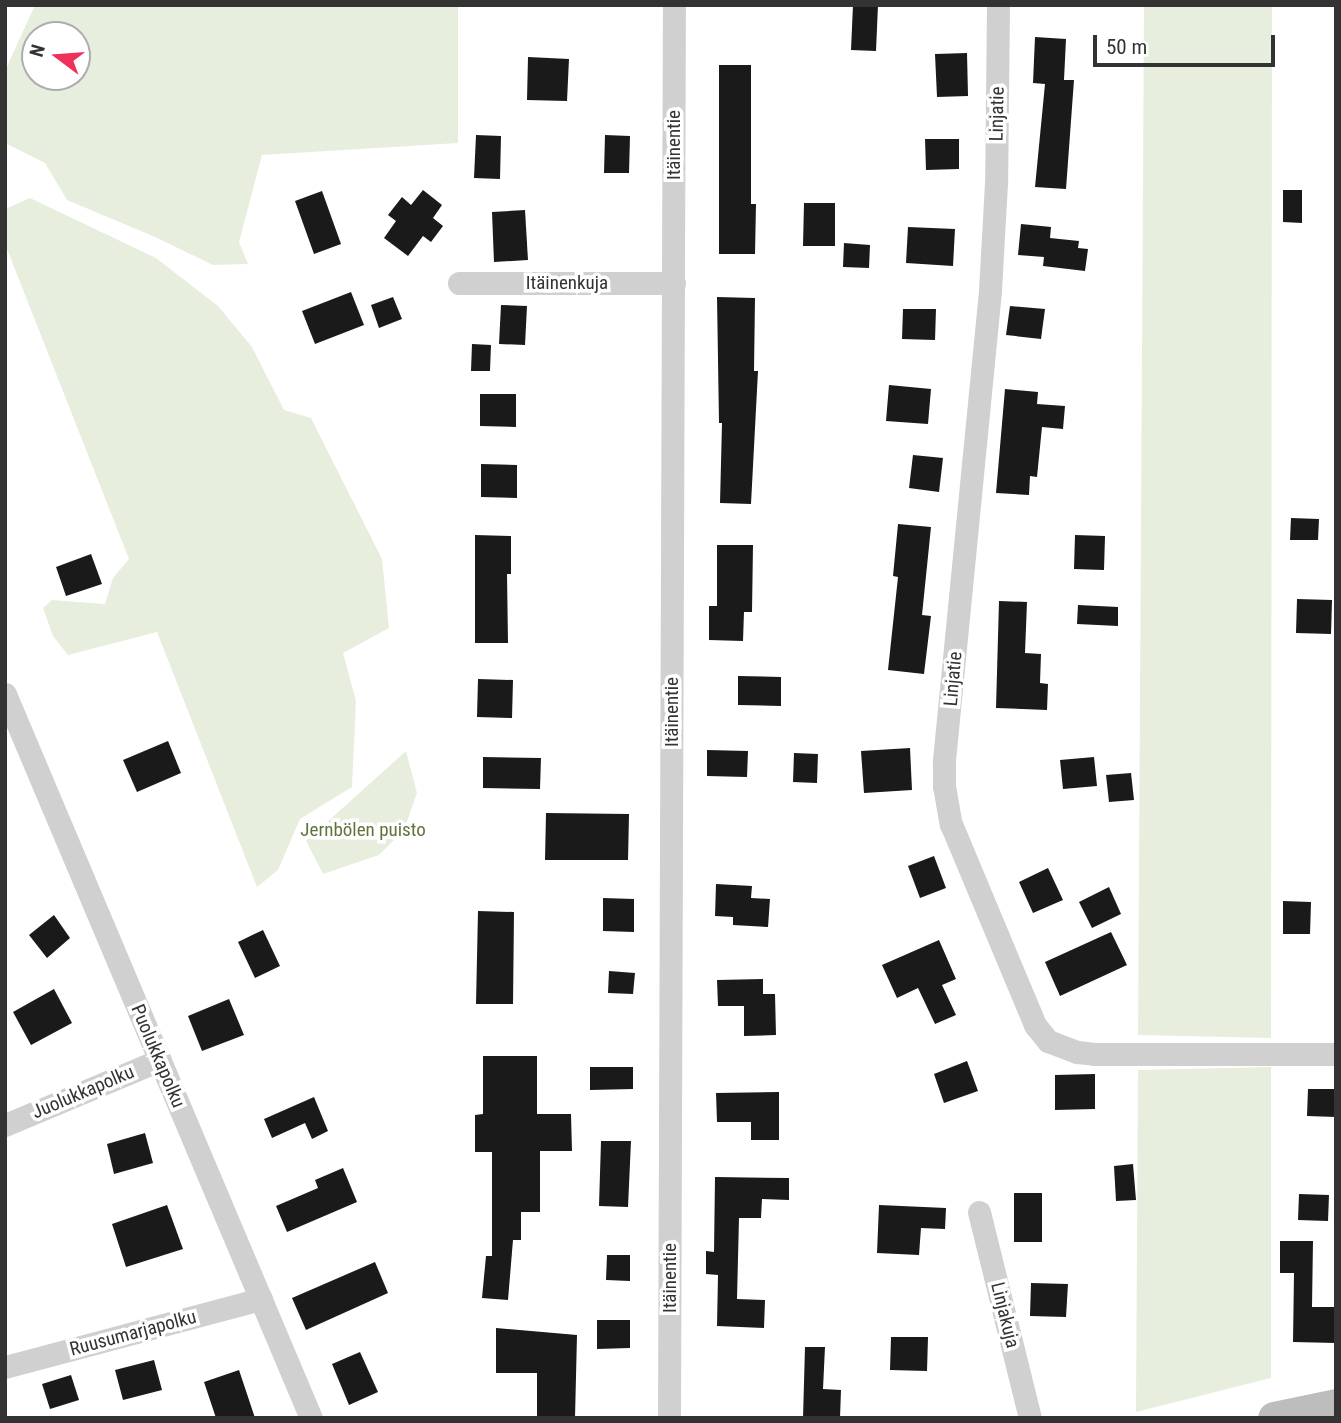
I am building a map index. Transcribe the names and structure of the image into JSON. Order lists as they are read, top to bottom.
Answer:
{
  "streets": {
    "street": [
      "Linjatie",
      "Itäinentie",
      "Itäinenkuja",
      "Puolukkapolku",
      "Juolukkapolku",
      "Linjakuja",
      "Ruusumarjapolku"
    ]
  },
  "crossings": [
    ["Itäinentie", "Itäinenkuja"],
    ["Puolukkapolku", "Juolukkapolku"],
    ["Puolukkapolku", "Ruusumarjapolku"]
  ],
  "parks": ["Jernbölen puisto"],
  "scale_bar": "50 m",
  "north": "left"
}
